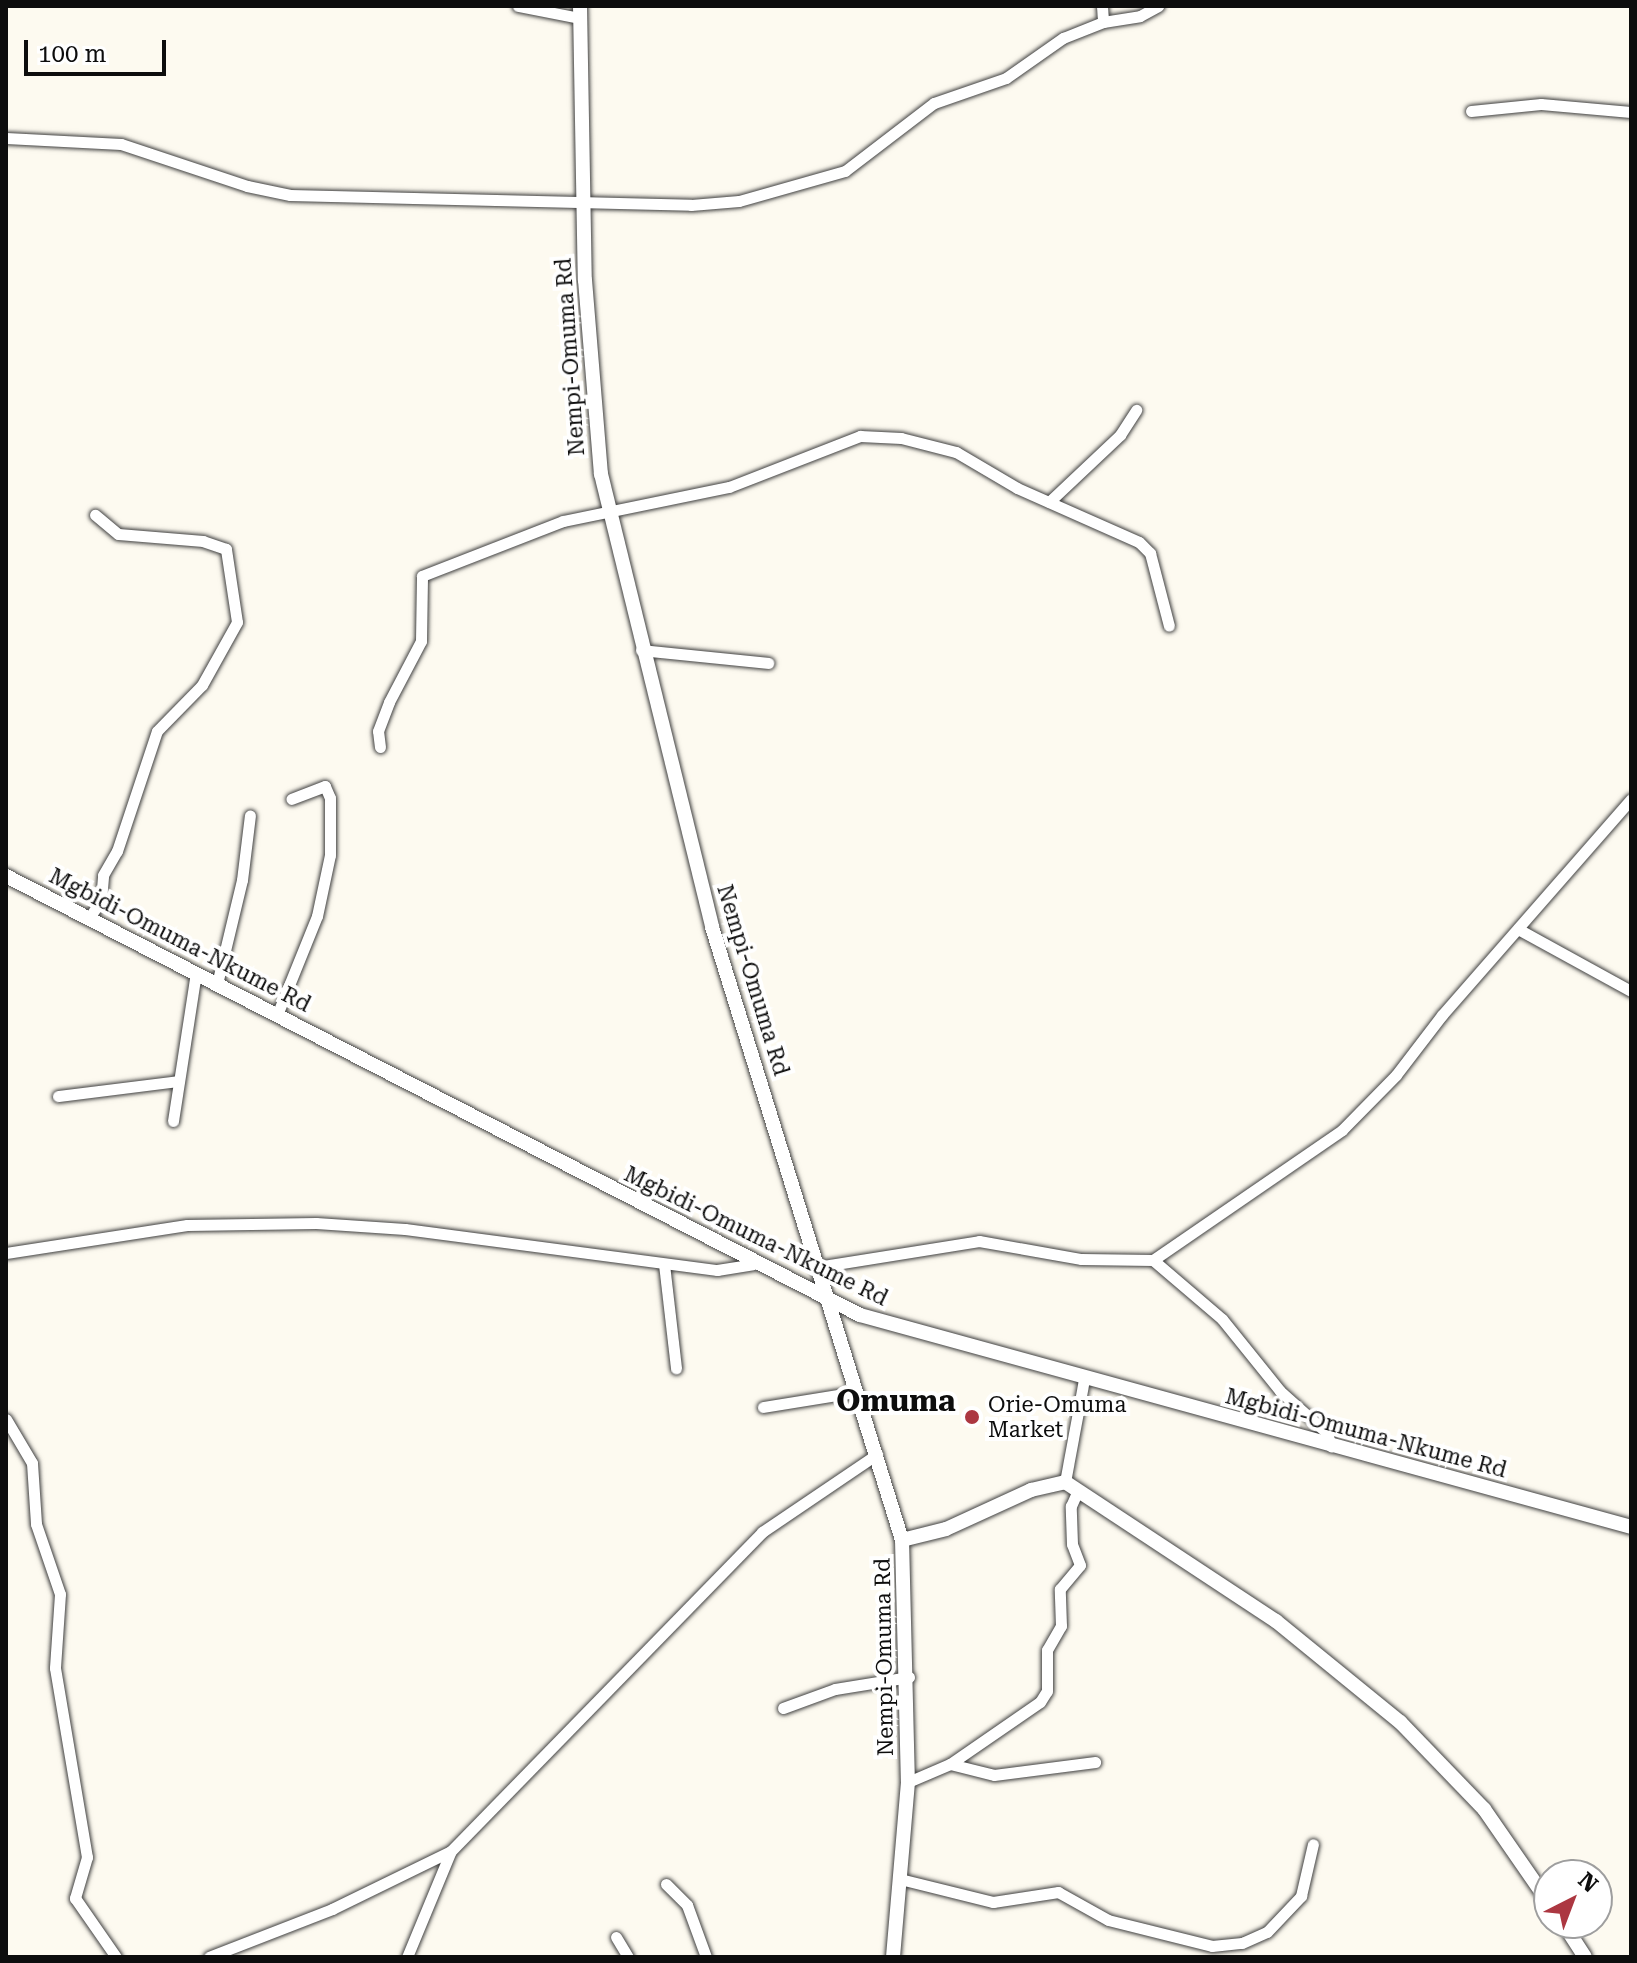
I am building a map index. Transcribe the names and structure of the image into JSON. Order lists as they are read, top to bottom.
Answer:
{
  "streets": {
    "street": ["Nempi-Omuma Rd", "Mgbidi-Omuma-Nkume Rd"]
  },
  "crossings": [
    ["Nempi-Omuma Rd", "Mgbidi-Omuma-Nkume Rd"]
  ],
  "districts": ["Omuma"],
  "places": ["Orie-Omuma Market"],
  "scale_bar": "100 m",
  "north": "top right"
}
